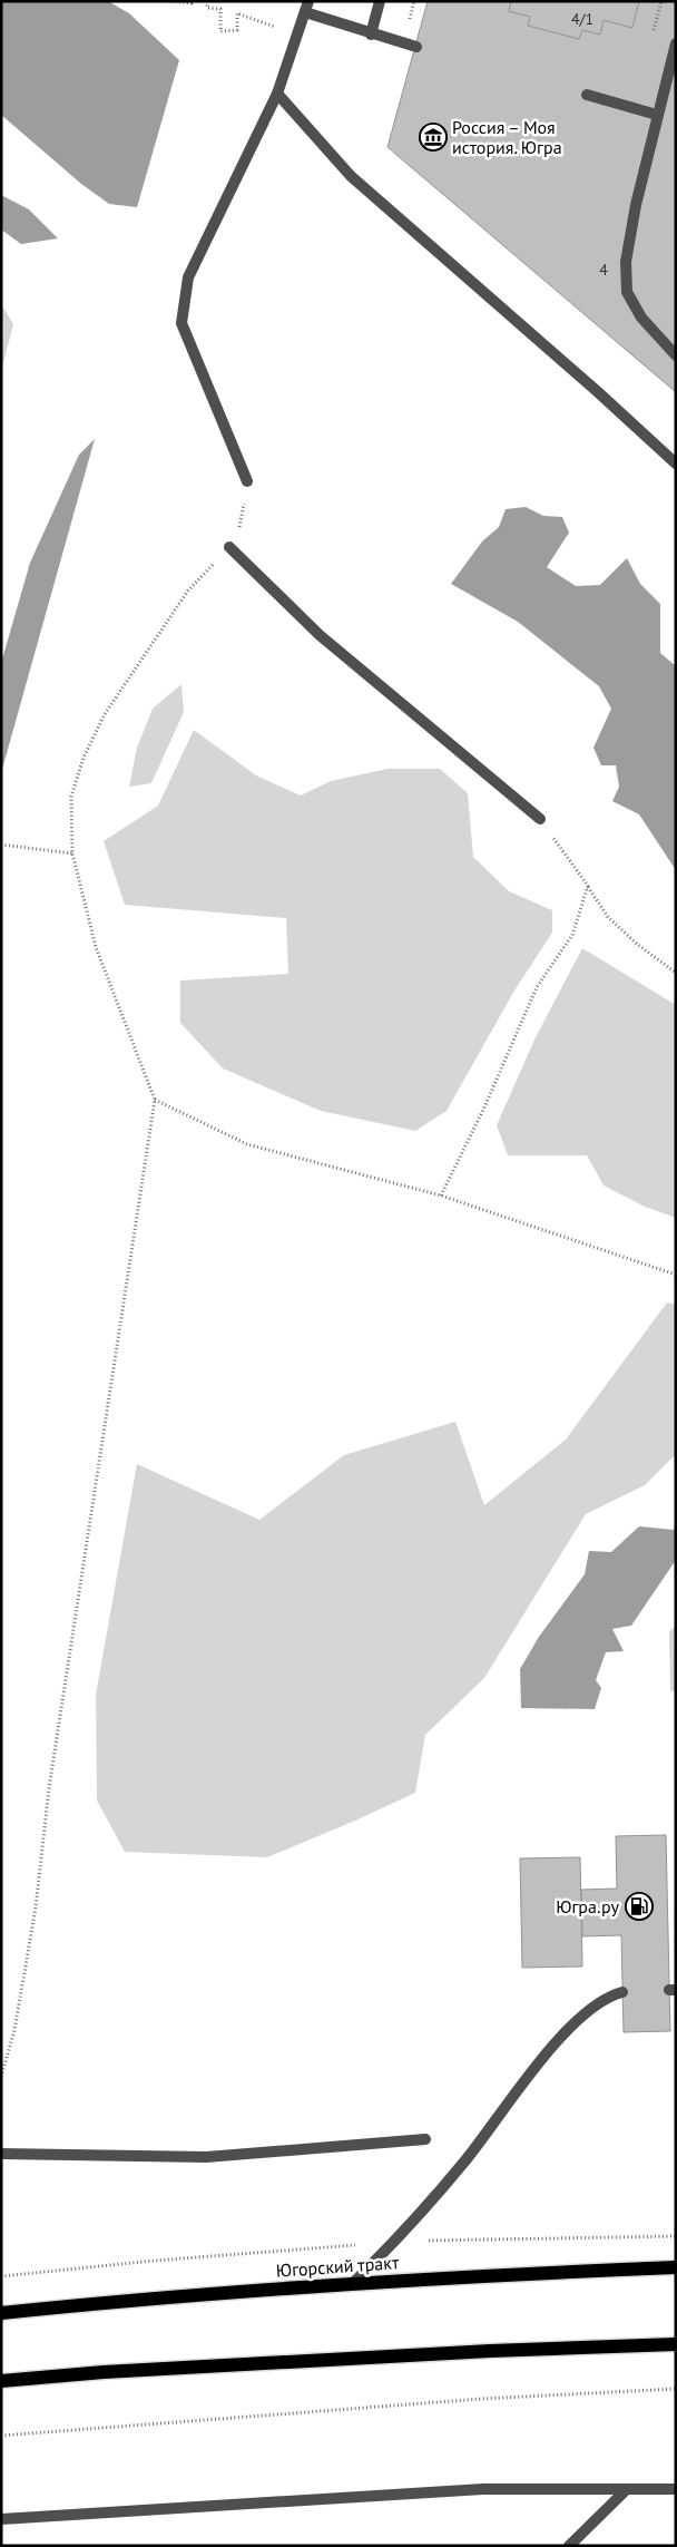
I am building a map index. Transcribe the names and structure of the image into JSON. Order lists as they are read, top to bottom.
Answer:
{
  "streets": {
    "main road": ["Югорский тракт"]
  },
  "places": {
    "museum": ["Россия – Моя история. Югра"],
    "fuel station": ["Югра.ру"]
  },
  "house_numbers": ["4/1", "4"]
}
